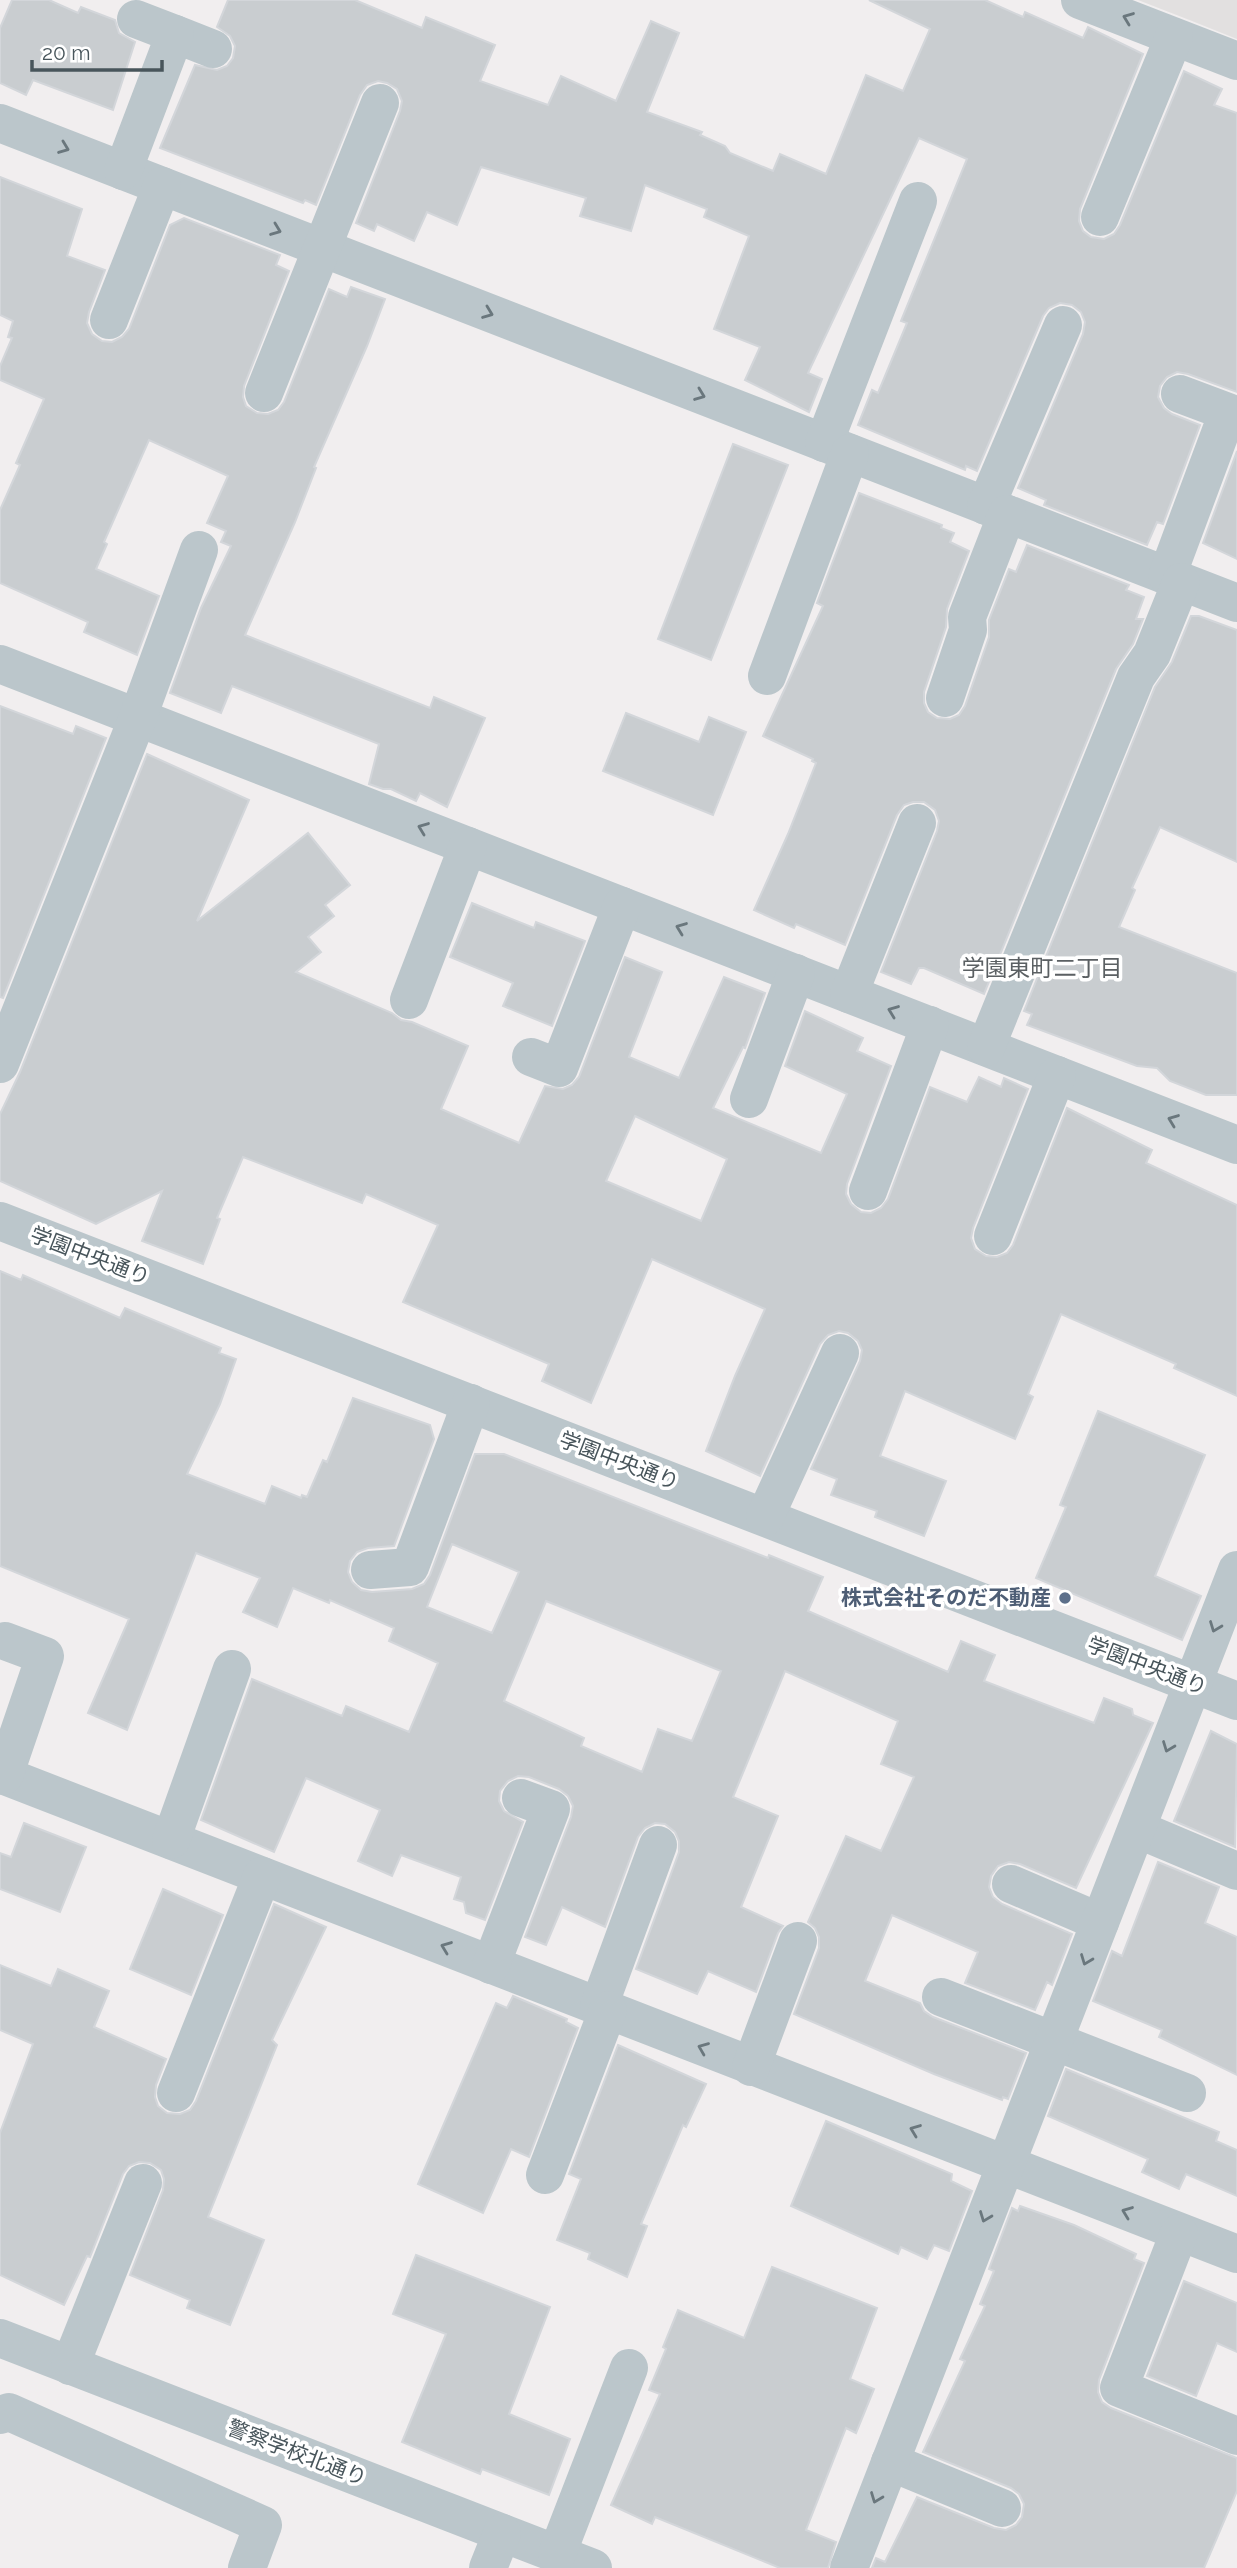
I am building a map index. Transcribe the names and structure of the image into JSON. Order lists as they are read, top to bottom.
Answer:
{
  "streets": {
    "street": ["学園中央通り", "警察学校北通り"]
  },
  "districts": ["学園東町二丁目"],
  "places": ["株式会社そのだ不動産"],
  "scale_bar": "20 m"
}
